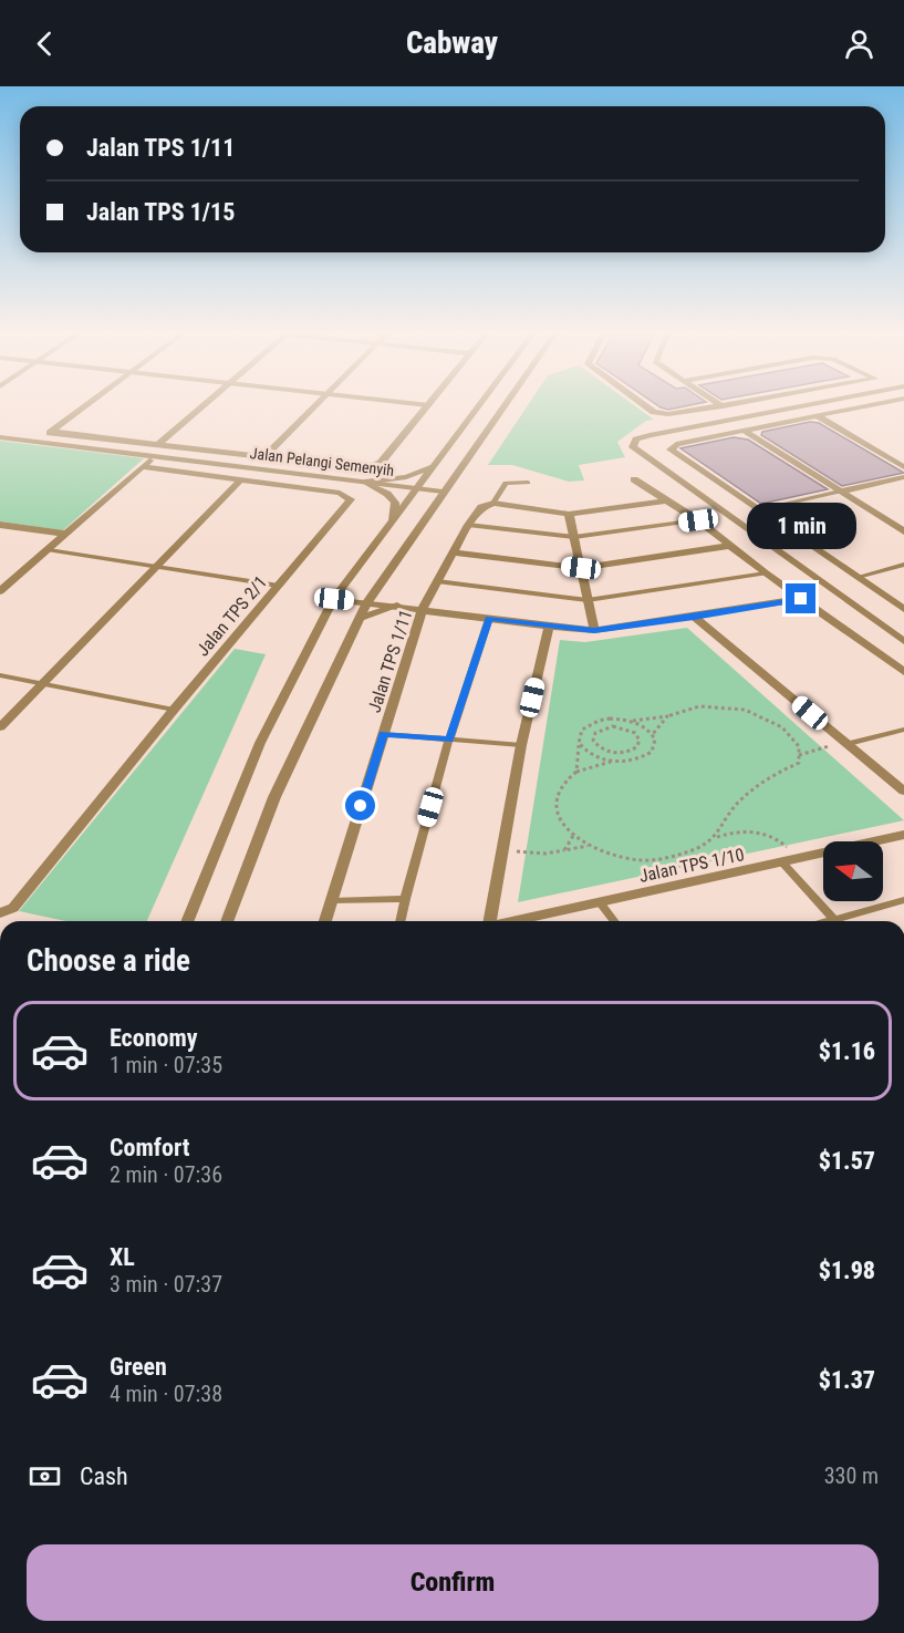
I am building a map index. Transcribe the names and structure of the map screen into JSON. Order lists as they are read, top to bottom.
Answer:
{
  "streets": {
    "street": [
      "Jalan Pelangi Semenyih",
      "Jalan TPS 2/1",
      "Jalan TPS 1/11",
      "Jalan TPS 1/10"
    ]
  },
  "north": "left",
  "page": {
    "header": "Cabway",
    "banner": ["Jalan TPS 1/11", "Jalan TPS 1/15"],
    "bubble": "1 min",
    "heading": "Choose a ride",
    "list": [
      {
        "name": "Economy",
        "note": "1 min · 07:35",
        "value": "$1.16"
      },
      {
        "name": "Comfort",
        "note": "2 min · 07:36",
        "value": "$1.57"
      },
      {
        "name": "XL",
        "note": "3 min · 07:37",
        "value": "$1.98"
      },
      {
        "name": "Green",
        "note": "4 min · 07:38",
        "value": "$1.37"
      }
    ],
    "pay": ["Cash", "330 m"],
    "buttons": "Confirm"
  }
}
